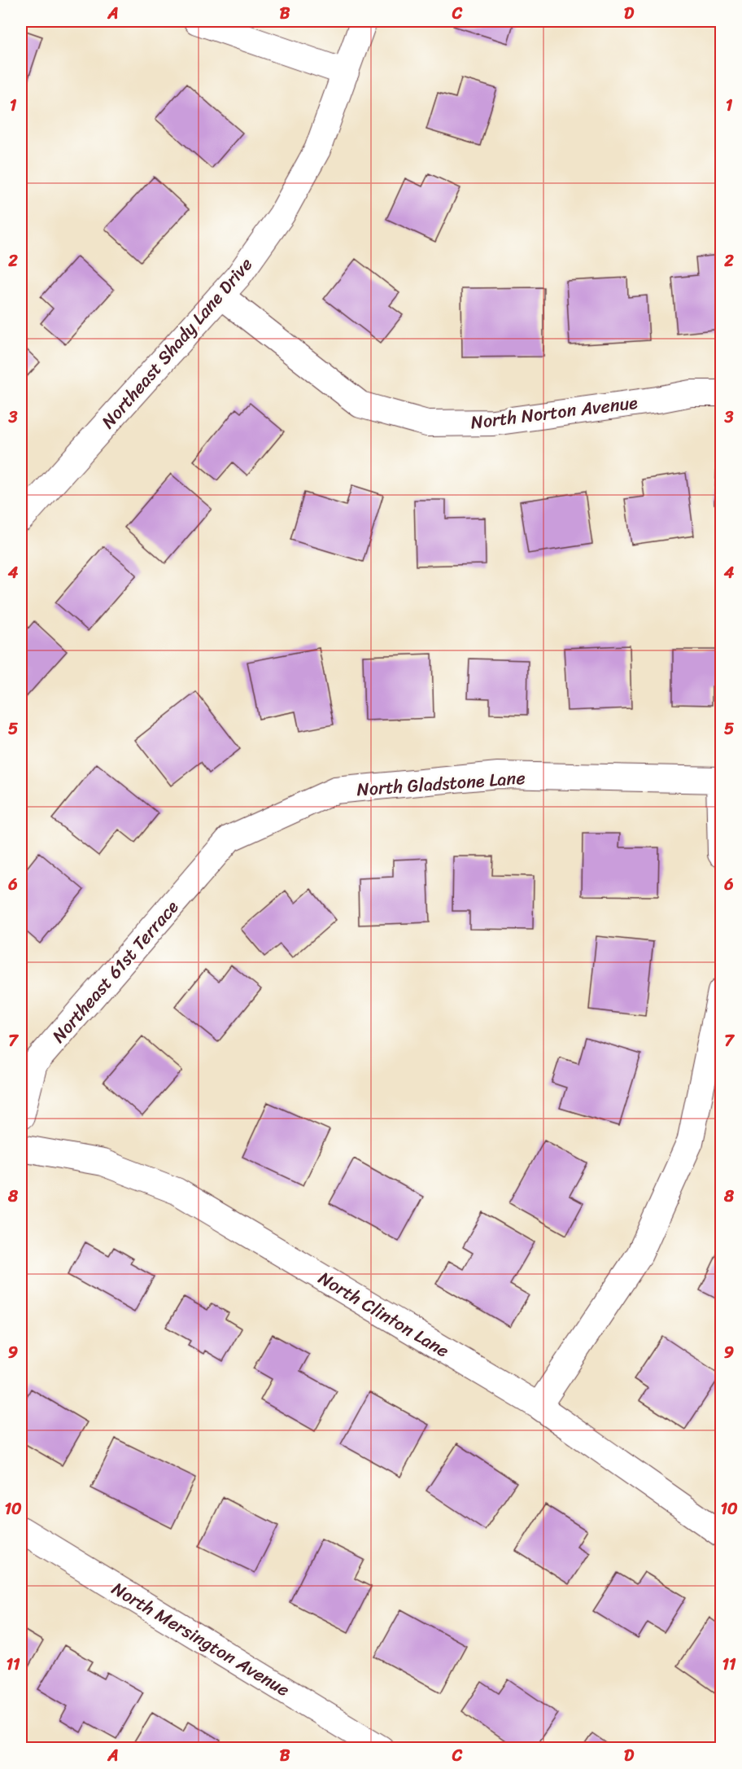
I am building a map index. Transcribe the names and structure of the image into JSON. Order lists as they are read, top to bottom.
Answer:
{
  "streets": {
    "street": [
      "Northeast Shady Lane Drive",
      "North Norton Avenue",
      "North Gladstone Lane",
      "Northeast 61st Terrace",
      "North Clinton Lane",
      "North Mersington Avenue"
    ]
  },
  "crossings": [
    ["Northeast Shady Lane Drive", "North Norton Avenue"],
    ["North Gladstone Lane", "Northeast 61st Terrace"]
  ],
  "grid": {
    "columns": [
      "A",
      "B",
      "C",
      "D"
    ],
    "rows": [
      "1",
      "2",
      "3",
      "4",
      "5",
      "6",
      "7",
      "8",
      "9",
      "10",
      "11"
    ]
  }
}
